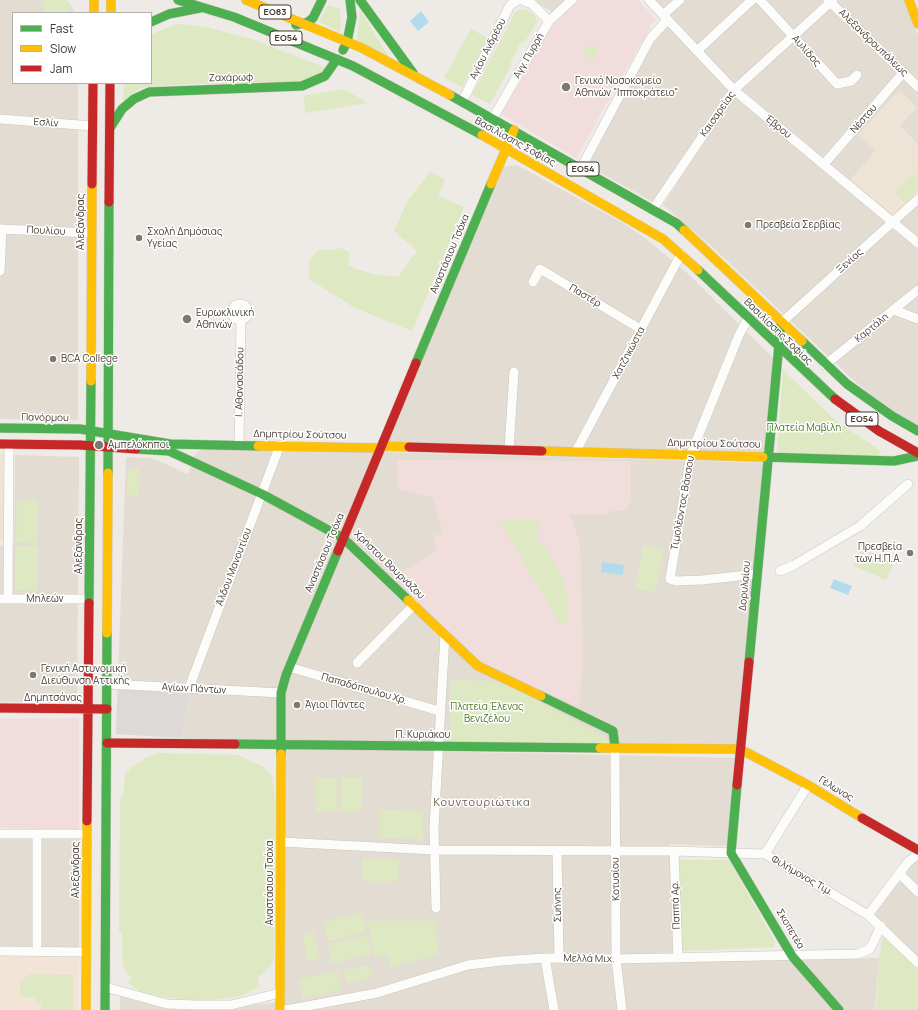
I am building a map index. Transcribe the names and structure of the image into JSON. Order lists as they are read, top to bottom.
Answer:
{
  "streets": {
    "street": [
      "ΕΟ83",
      "ΕΟ54",
      "Αλεξανδρουπόλεως",
      "Αγίου Ανδρέου",
      "Αυλίδος",
      "Αγγ. Πυρρή",
      "Ζαχάρωφ",
      "Καισαρείας",
      "Νέστου",
      "Εσλίν",
      "Έβρου",
      "Βασιλίσσης Σοφίας",
      "Αλεξάνδρας",
      "Πουλίου",
      "Αναστάσιου Τσόχα",
      "Ξενίας",
      "Παστέρ",
      "Καρτάλη",
      "Χατζηκώστα",
      "Ι. Αθανασιάδου",
      "Πανόρμου",
      "Δημητρίου Σούτσου",
      "Τιμολέοντος Βάσσου",
      "Χρήστου Βουρνάζου",
      "Άλδου Μανουτίου",
      "Δορυλαίου",
      "Μηλεών",
      "Αγίων Πάντων",
      "Παπαδόπουλου Χρ.",
      "Δημητσάνας",
      "Π. Κυριάκου",
      "Γέλωνος",
      "Φιλήμονος Τιμ.",
      "Κοτυαίου",
      "Συήνης",
      "Παππά Αρ.",
      "Σκοπετέα",
      "Μελλά Μιχ."
    ]
  },
  "crossings": [
    ["ΕΟ54", "Βασιλίσσης Σοφίας"],
    ["Αλεξανδρουπόλεως", "Καισαρείας"],
    ["Αλεξανδρουπόλεως", "Νέστου"],
    ["Αγίου Ανδρέου", "Βασιλίσσης Σοφίας"],
    ["Αυλίδος", "Καισαρείας"],
    ["Αγγ. Πυρρή", "Βασιλίσσης Σοφίας"],
    ["Ζαχάρωφ", "Βασιλίσσης Σοφίας"],
    ["Καισαρείας", "Έβρου"],
    ["Καισαρείας", "Βασιλίσσης Σοφίας"],
    ["Νέστου", "Έβρου"],
    ["Εσλίν", "Αλεξάνδρας"],
    ["Έβρου", "Ξενίας"],
    ["Βασιλίσσης Σοφίας", "Αναστάσιου Τσόχα"],
    ["Βασιλίσσης Σοφίας", "Ξενίας"],
    ["Βασιλίσσης Σοφίας", "Καρτάλη"],
    ["Βασιλίσσης Σοφίας", "Χατζηκώστα"],
    ["Βασιλίσσης Σοφίας", "Τιμολέοντος Βάσσου"],
    ["Βασιλίσσης Σοφίας", "Δορυλαίου"],
    ["Αλεξάνδρας", "Πουλίου"],
    ["Αλεξάνδρας", "Πανόρμου"],
    ["Αλεξάνδρας", "Δημητρίου Σούτσου"],
    ["Αλεξάνδρας", "Χρήστου Βουρνάζου"],
    ["Αλεξάνδρας", "Μηλεών"],
    ["Αλεξάνδρας", "Δημητσάνας"],
    ["Αναστάσιου Τσόχα", "Δημητρίου Σούτσου"],
    ["Αναστάσιου Τσόχα", "Χρήστου Βουρνάζου"],
    ["Αναστάσιου Τσόχα", "Αγίων Πάντων"],
    ["Αναστάσιου Τσόχα", "Παπαδόπουλου Χρ."],
    ["Αναστάσιου Τσόχα", "Π. Κυριάκου"],
    ["Αναστάσιου Τσόχα", "Φιλήμονος Τιμ."],
    ["Ξενίας", "Δορυλαίου"],
    ["Παστέρ", "Χατζηκώστα"],
    ["Χατζηκώστα", "Δημητρίου Σούτσου"],
    ["Ι. Αθανασιάδου", "Δημητρίου Σούτσου"],
    ["Πανόρμου", "Δημητρίου Σούτσου"],
    ["Δημητρίου Σούτσου", "Τιμολέοντος Βάσσου"],
    ["Δημητρίου Σούτσου", "Άλδου Μανουτίου"],
    ["Δημητρίου Σούτσου", "Δορυλαίου"],
    ["Τιμολέοντος Βάσσου", "Δορυλαίου"],
    ["Χρήστου Βουρνάζου", "Άλδου Μανουτίου"],
    ["Χρήστου Βουρνάζου", "Π. Κυριάκου"],
    ["Χρήστου Βουρνάζου", "Κοτυαίου"],
    ["Άλδου Μανουτίου", "Αγίων Πάντων"],
    ["Δορυλαίου", "Π. Κυριάκου"],
    ["Δορυλαίου", "Γέλωνος"],
    ["Δορυλαίου", "Φιλήμονος Τιμ."],
    ["Δορυλαίου", "Σκοπετέα"],
    ["Π. Κυριάκου", "Γέλωνος"],
    ["Π. Κυριάκου", "Κοτυαίου"],
    ["Φιλήμονος Τιμ.", "Κοτυαίου"],
    ["Φιλήμονος Τιμ.", "Συήνης"],
    ["Φιλήμονος Τιμ.", "Παππά Αρ."],
    ["Φιλήμονος Τιμ.", "Σκοπετέα"],
    ["Φιλήμονος Τιμ.", "Μελλά Μιχ."],
    ["Κοτυαίου", "Μελλά Μιχ."],
    ["Συήνης", "Μελλά Μιχ."],
    ["Παππά Αρ.", "Μελλά Μιχ."],
    ["Σκοπετέα", "Μελλά Μιχ."]
  ],
  "districts": ["Κουντουριώτικα"],
  "parks": ["Πλατεία Μαβίλη", "Πλατεία Έλενας Βενιζέλου"],
  "places": [
    "Γενικό Νοσοκομείο Αθηνών \"Ιπποκράτειο\"",
    "Πρεσβεία Σερβίας",
    "Σχολή Δημόσιας Υγείας",
    "Ευρωκλινική Αθηνών",
    "BCA College",
    "Αμπελόκηποι",
    "Πρεσβεία των Η.Π.Α.",
    "Γενική Αστυνομική Διεύθυνση Αττικής",
    "Άγιοι Πάντες"
  ],
  "legend": ["Fast", "Slow", "Jam"]
}
